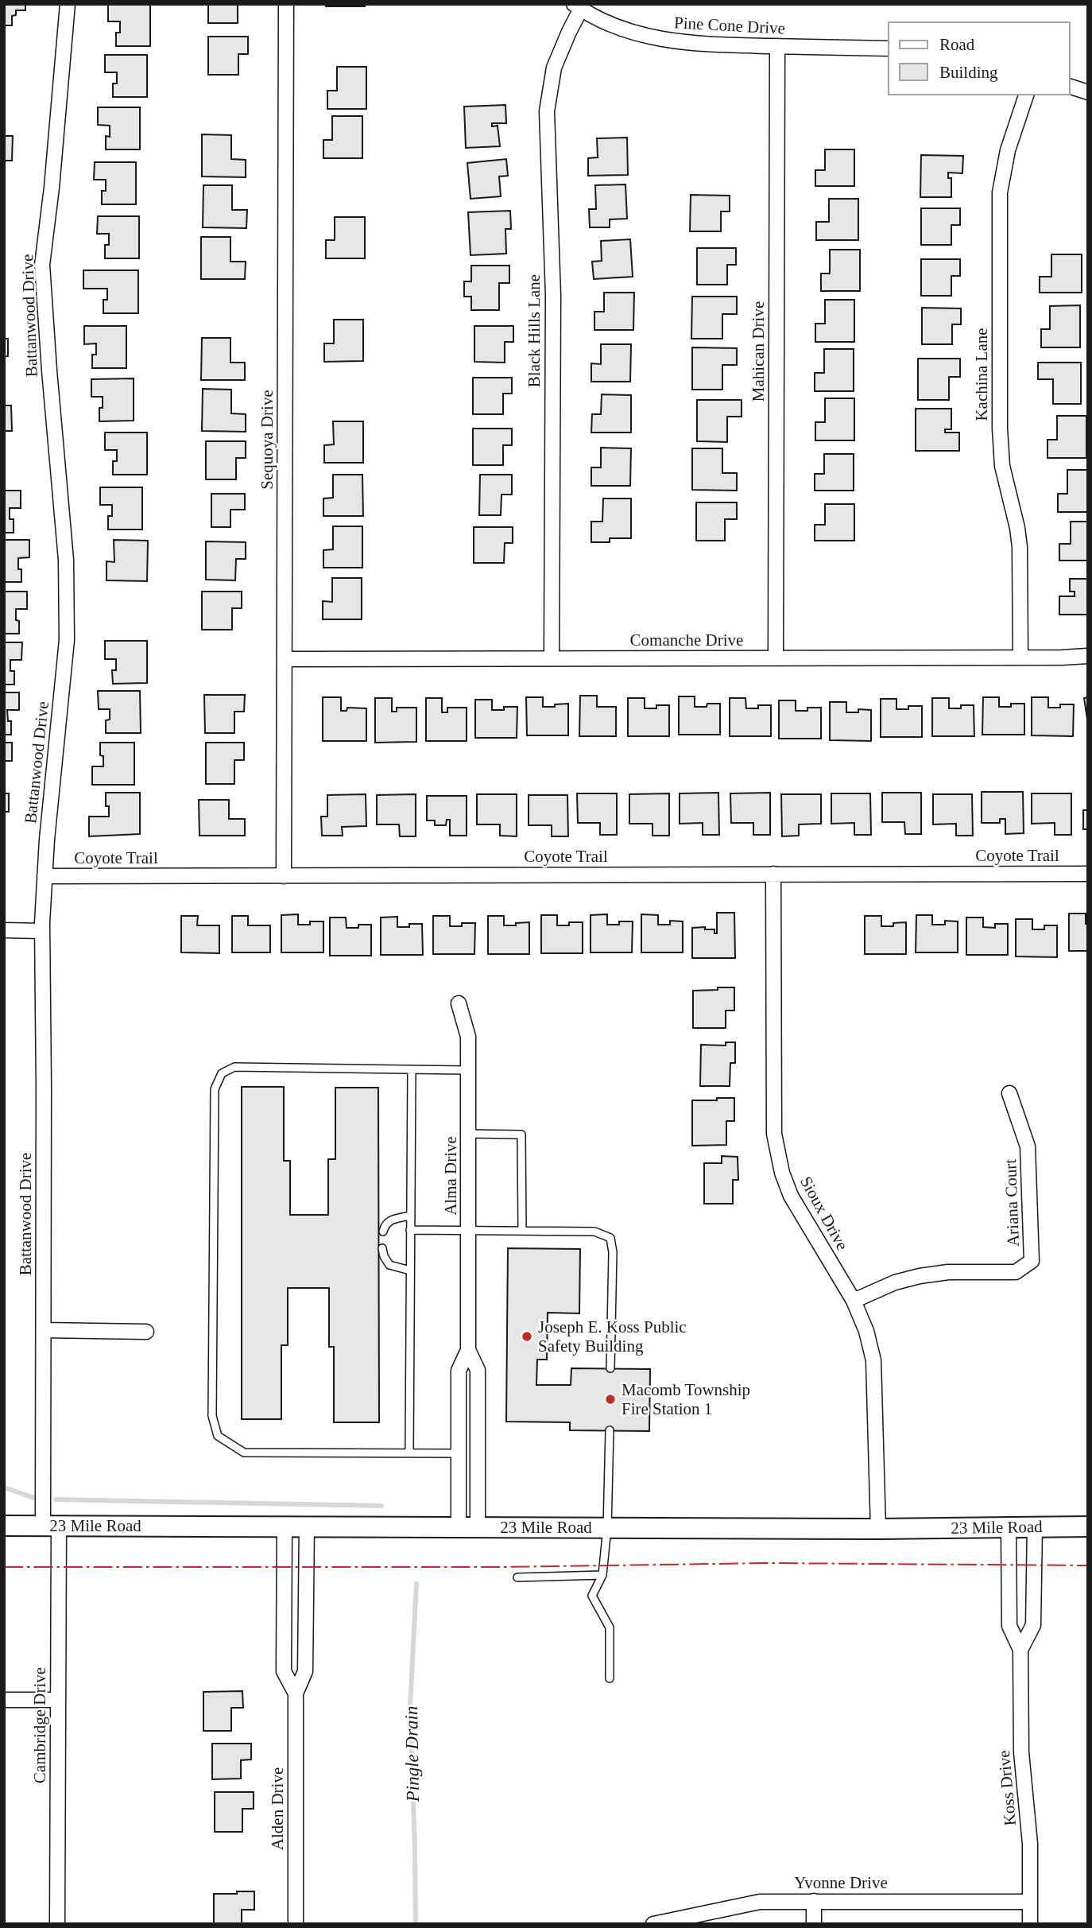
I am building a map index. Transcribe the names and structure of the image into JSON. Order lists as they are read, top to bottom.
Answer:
{
  "streets": {
    "main road": ["23 Mile Road"],
    "street": [
      "Pine Cone Drive",
      "Battanwood Drive",
      "Black Hills Lane",
      "Mahican Drive",
      "Kachina Lane",
      "Sequoya Drive",
      "Comanche Drive",
      "Coyote Trail",
      "Alma Drive",
      "Ariana Court",
      "Sioux Drive",
      "Cambridge Drive",
      "Koss Drive",
      "Alden Drive",
      "Yvonne Drive"
    ]
  },
  "crossings": [
    ["Pine Cone Drive", "Black Hills Lane"],
    ["Pine Cone Drive", "Mahican Drive"],
    ["Battanwood Drive", "Coyote Trail"],
    ["Battanwood Drive", "23 Mile Road"],
    ["Battanwood Drive", "Cambridge Drive"],
    ["Black Hills Lane", "Comanche Drive"],
    ["Mahican Drive", "Comanche Drive"],
    ["Kachina Lane", "Comanche Drive"],
    ["Sequoya Drive", "Comanche Drive"],
    ["Sequoya Drive", "Coyote Trail"],
    ["Coyote Trail", "Sioux Drive"],
    ["Alma Drive", "23 Mile Road"],
    ["Ariana Court", "Sioux Drive"],
    ["Sioux Drive", "23 Mile Road"],
    ["23 Mile Road", "Cambridge Drive"],
    ["23 Mile Road", "Koss Drive"],
    ["23 Mile Road", "Alden Drive"],
    ["Koss Drive", "Yvonne Drive"]
  ],
  "water": ["Pingle Drain"],
  "places": ["Joseph E. Koss Public Safety Building", "Macomb Township Fire Station 1"],
  "legend": ["Road", "Building"]
}
